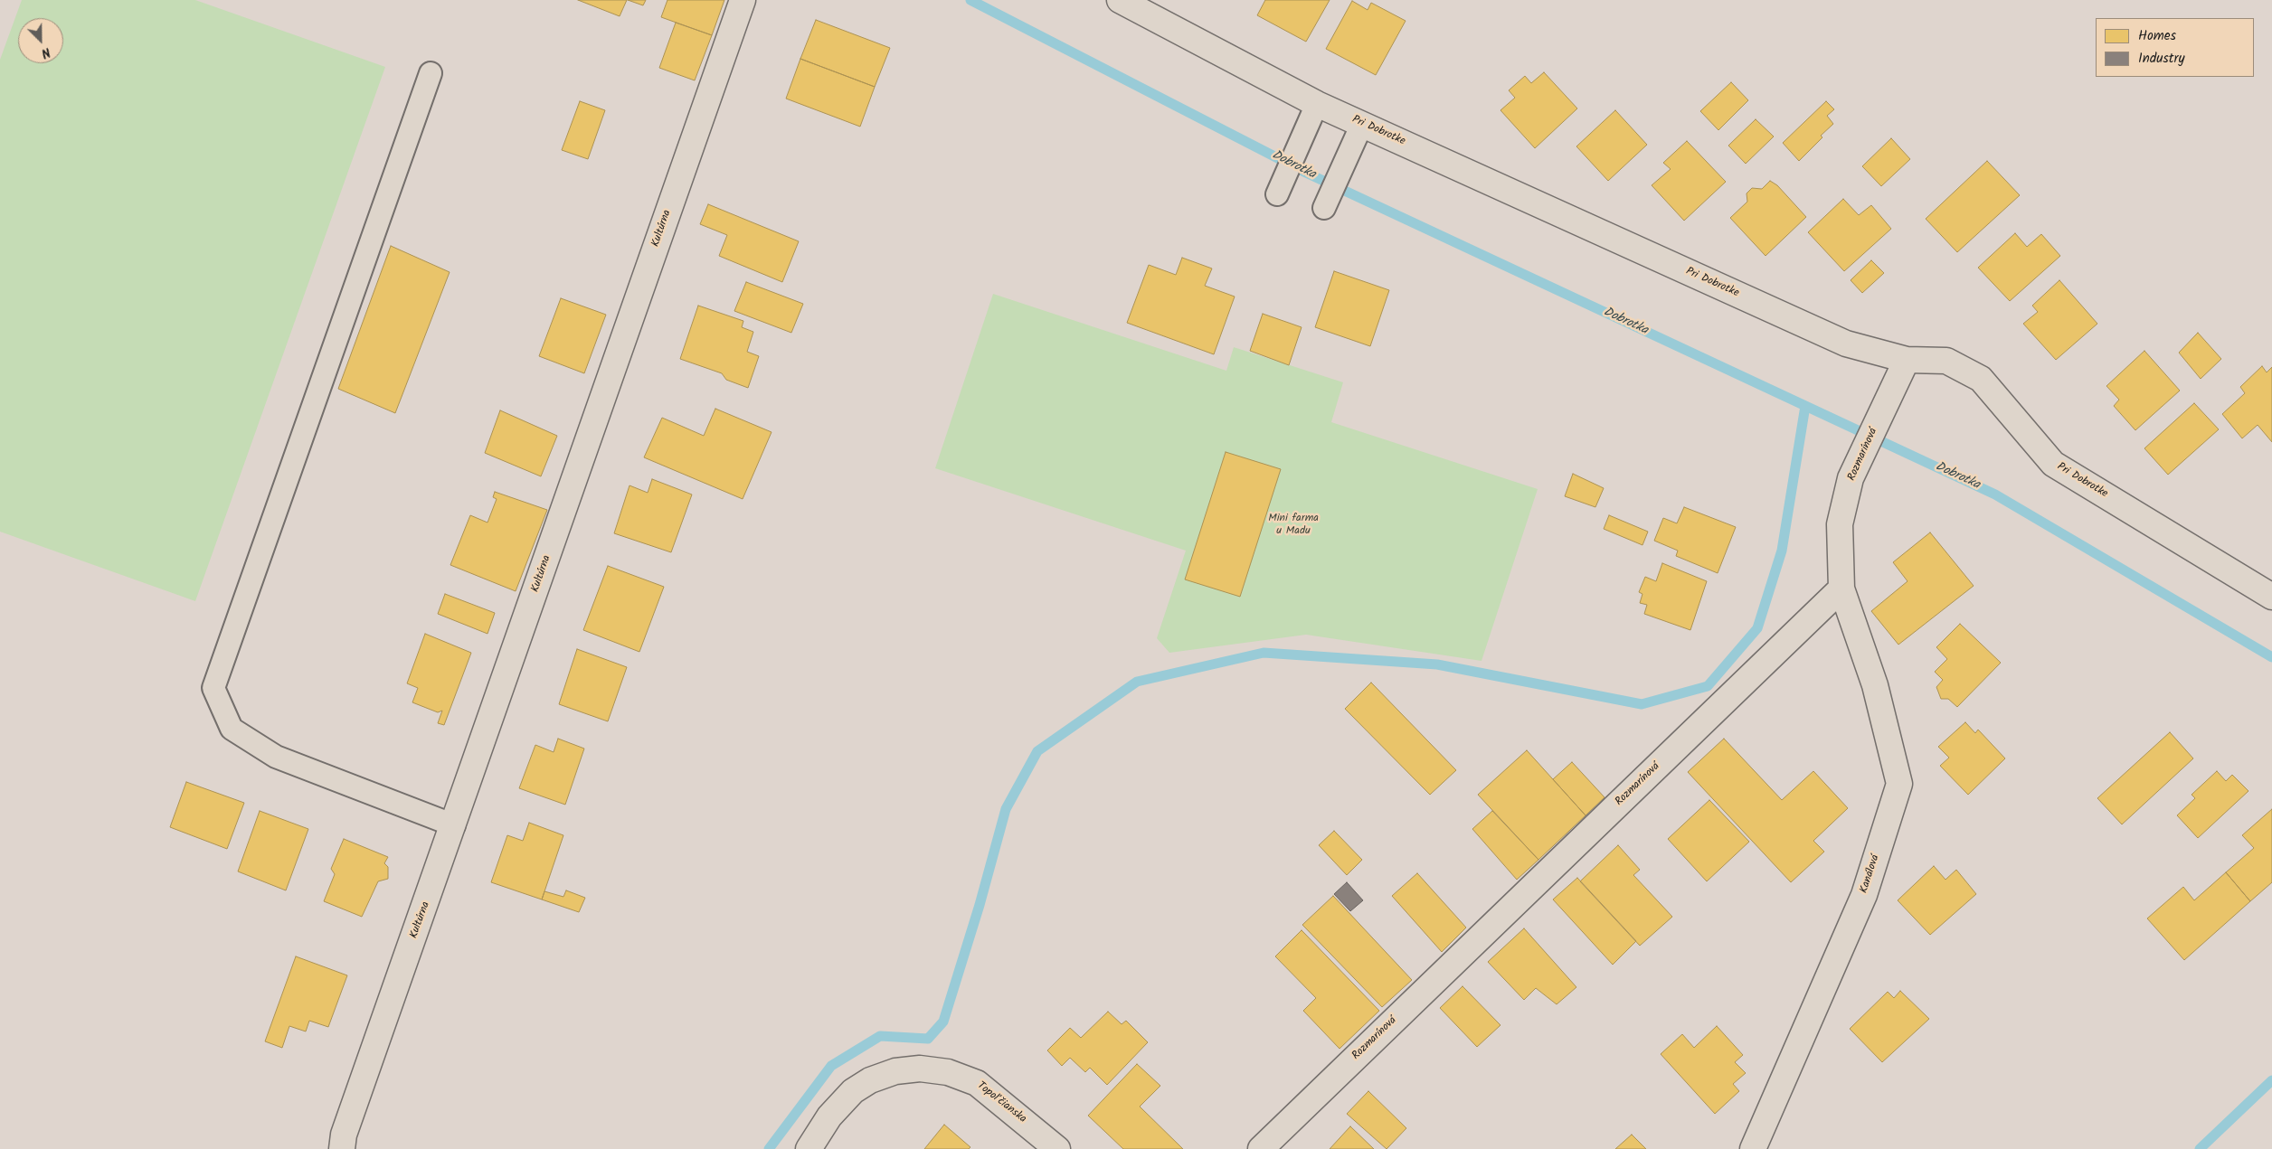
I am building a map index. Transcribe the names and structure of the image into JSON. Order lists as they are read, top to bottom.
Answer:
{
  "streets": {
    "street": [
      "Pri Dobrotke",
      "Kultúrna",
      "Rozmarínová",
      "Kanálová",
      "Topoľčianska"
    ]
  },
  "crossings": [
    ["Pri Dobrotke", "Rozmarínová"],
    ["Rozmarínová", "Kanálová"]
  ],
  "water": ["Dobrotka"],
  "parks": ["Mini farma u Madu"],
  "legend": ["Homes", "Industry"],
  "north": "bottom right"
}
